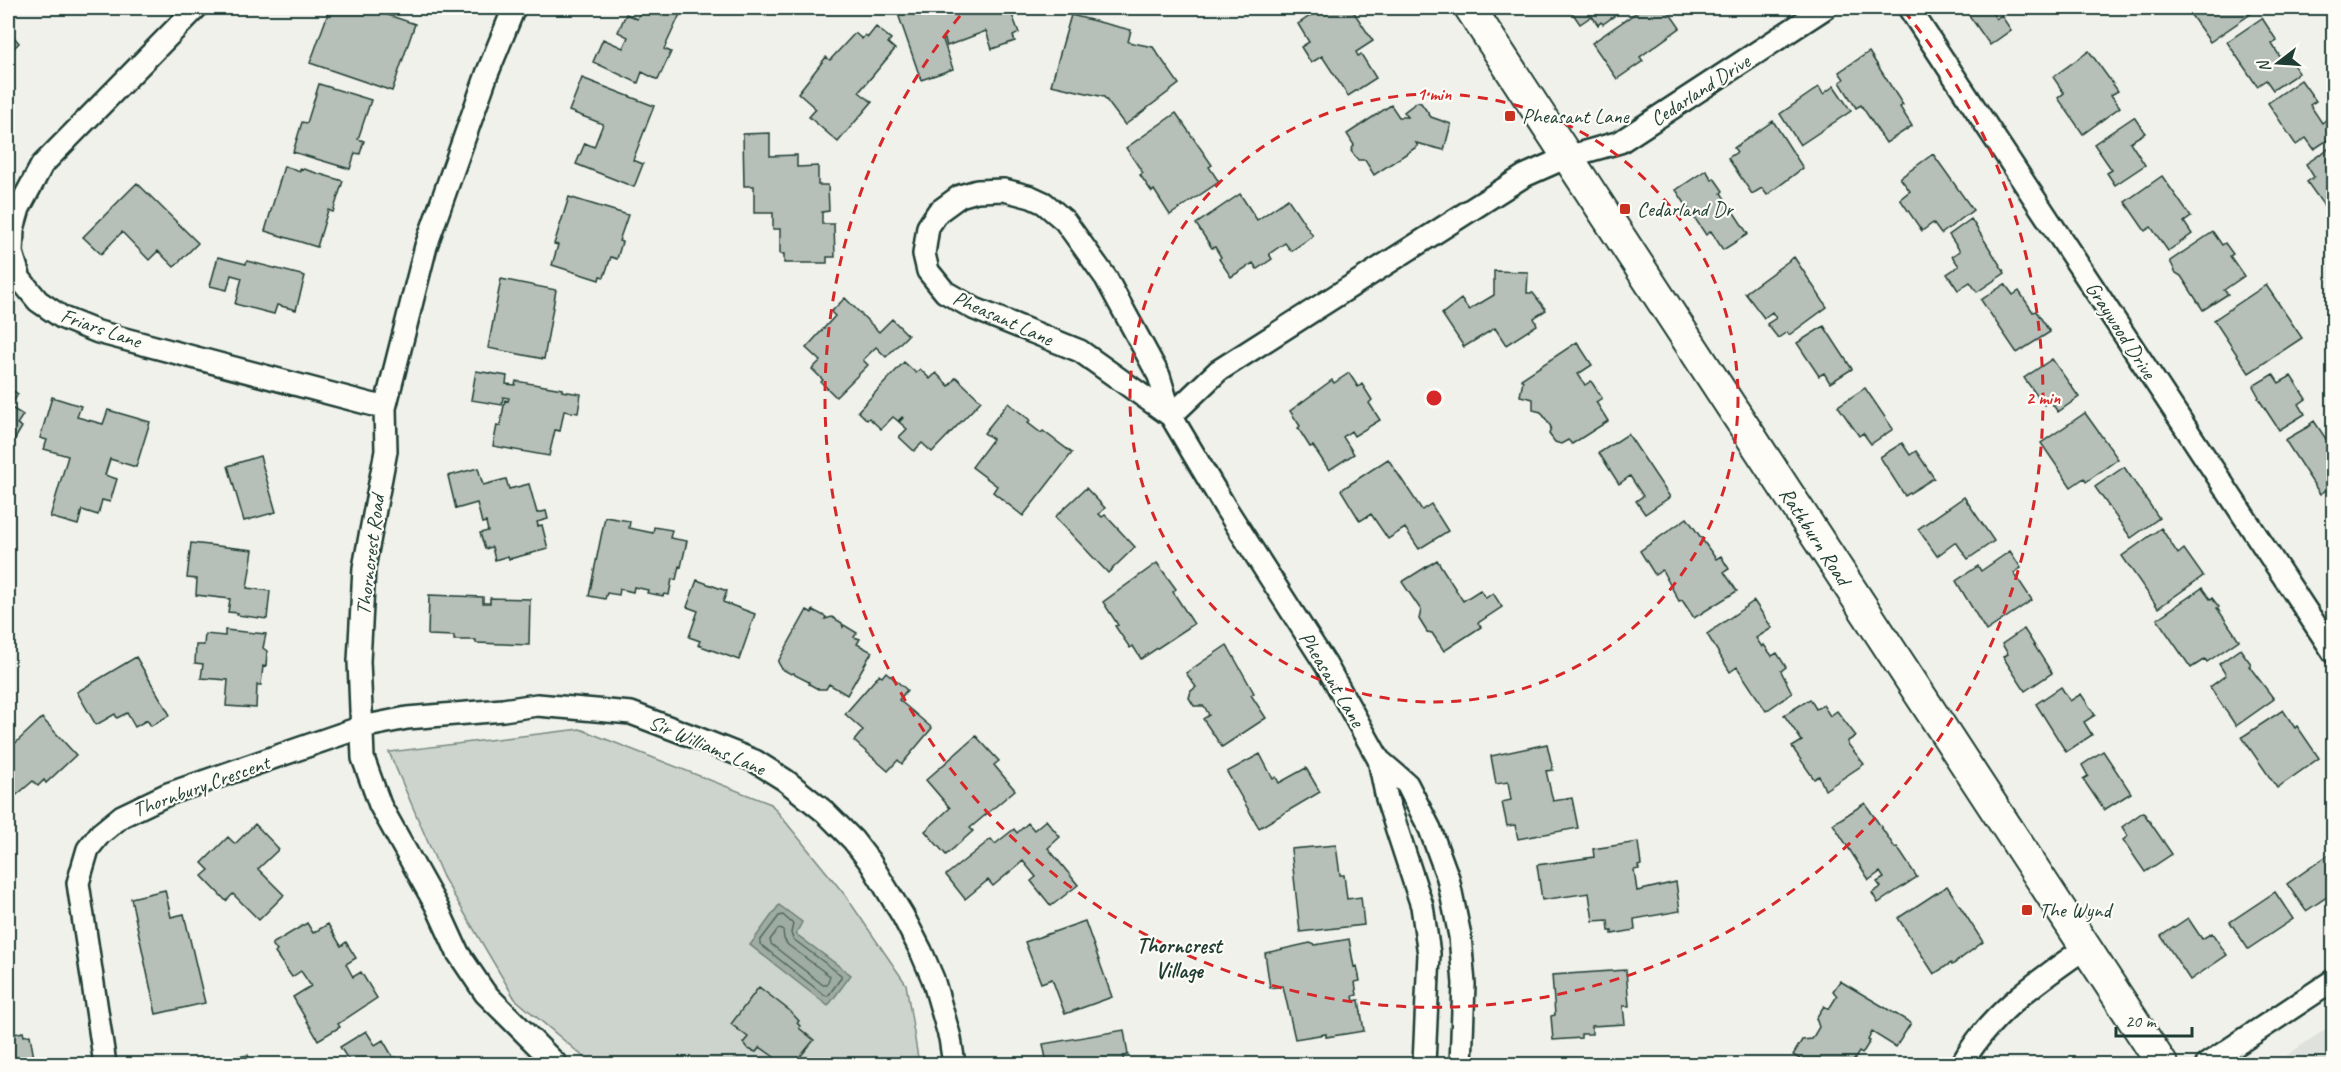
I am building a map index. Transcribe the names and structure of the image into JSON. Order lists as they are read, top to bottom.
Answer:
{
  "streets": {
    "street": [
      "Cedarland Drive",
      "Pheasant Lane",
      "Friars Lane",
      "Graywood Drive",
      "Rathburn Road",
      "Thorncrest Road",
      "Sir Williams Lane",
      "Thornbury Crescent"
    ]
  },
  "crossings": [
    ["Cedarland Drive", "Rathburn Road"],
    ["Friars Lane", "Thorncrest Road"],
    ["Thorncrest Road", "Sir Williams Lane"],
    ["Thorncrest Road", "Thornbury Crescent"],
    ["Sir Williams Lane", "Thornbury Crescent"]
  ],
  "districts": ["Thorncrest Village"],
  "places": {
    "transit": ["Pheasant Lane", "Cedarland Dr", "The Wynd"]
  },
  "scale_bar": "20 m",
  "north": "left",
  "rings": ["1 min", "2 min"]
}
